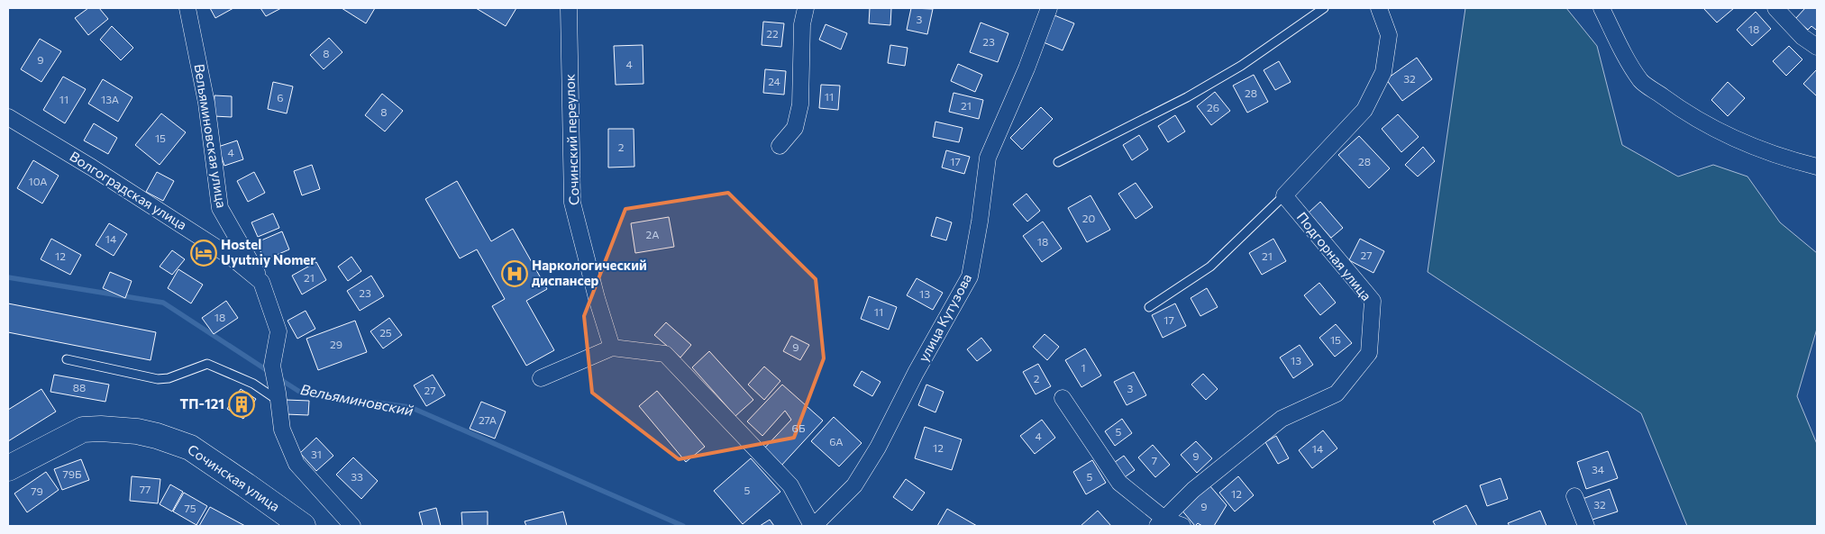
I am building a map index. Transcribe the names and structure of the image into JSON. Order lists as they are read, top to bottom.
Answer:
{
  "streets": {
    "highway": ["Сочинская улица"],
    "street": [
      "Вельяминовская улица",
      "Сочинский переулок",
      "Волгоградская улица",
      "Подгорная улица",
      "улица Кутузова"
    ]
  },
  "crossings": [
    ["Вельяминовская улица", "Волгоградская улица"]
  ],
  "water": ["Вельяминовский"],
  "places": {
    "hotel": ["Hostel Uyutniy Nomer"],
    "hospital": ["Наркологический диспансер"],
    "building": ["ТП-121"]
  },
  "house_numbers": [
    "3",
    "18",
    "22",
    "23",
    "8",
    "9",
    "4",
    "32",
    "24",
    "28",
    "11",
    "6",
    "11",
    "13А",
    "21",
    "26",
    "8",
    "15",
    "2",
    "4",
    "17",
    "28",
    "10А",
    "20",
    "2А",
    "14",
    "18",
    "27",
    "12",
    "21",
    "21",
    "23",
    "13",
    "11",
    "18",
    "17",
    "25",
    "15",
    "29",
    "9",
    "13",
    "1",
    "2",
    "88",
    "3",
    "27",
    "27А",
    "6Б",
    "5",
    "4",
    "6А",
    "12",
    "14",
    "31",
    "9",
    "7",
    "34",
    "79Б",
    "33",
    "5",
    "77",
    "5",
    "79",
    "12",
    "32",
    "9",
    "75"
  ]
}
